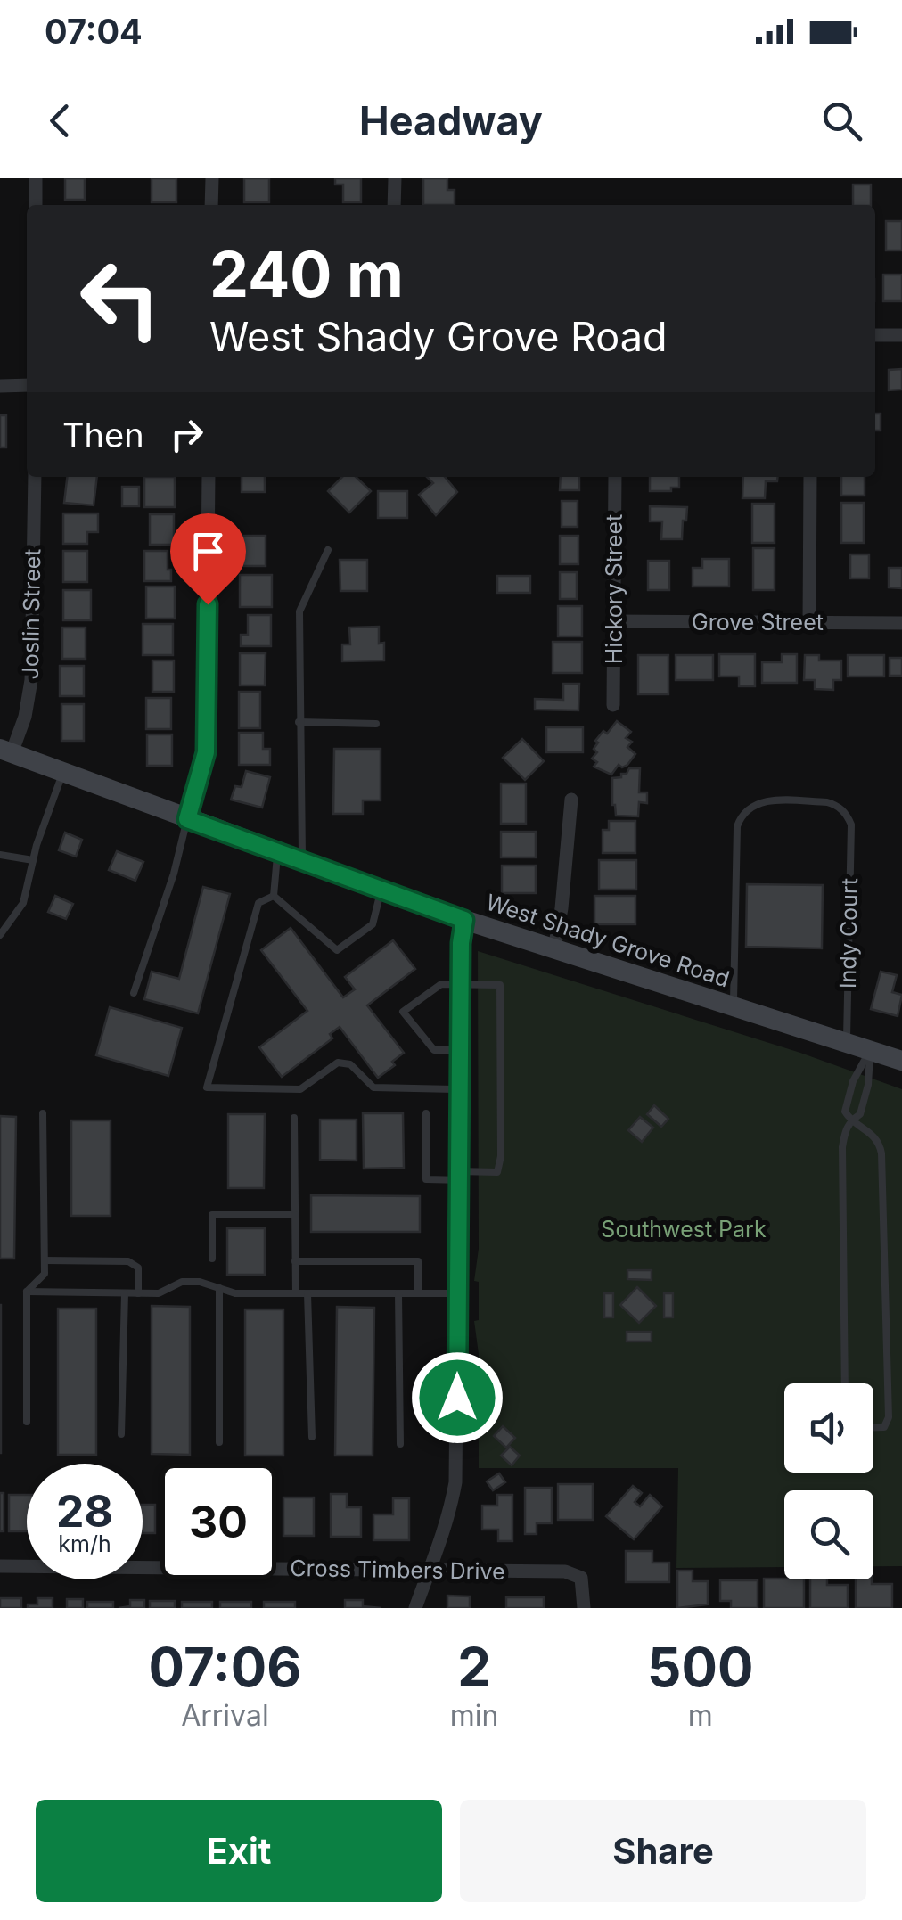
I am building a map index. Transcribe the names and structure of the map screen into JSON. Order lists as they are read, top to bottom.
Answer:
{
  "streets": {
    "main road": ["West Shady Grove Road"],
    "street": [
      "Hickory Street",
      "Joslin Street",
      "Grove Street",
      "Cross Timbers Drive"
    ],
    "lane": ["Indy Court"]
  },
  "crossings": [
    ["Hickory Street", "Grove Street"],
    ["Joslin Street", "West Shady Grove Road"],
    ["Indy Court", "West Shady Grove Road"]
  ],
  "parks": ["Southwest Park"],
  "page": {
    "status": "07:04",
    "header": "Headway",
    "turn": ["240 m", "West Shady Grove Road"],
    "then": "Then",
    "speed": "28 km/h",
    "limit": "30",
    "eta": [
      "07:06",
      "Arrival",
      "2",
      "min",
      "500",
      "m"
    ],
    "buttons": ["Exit", "Share"]
  }
}
